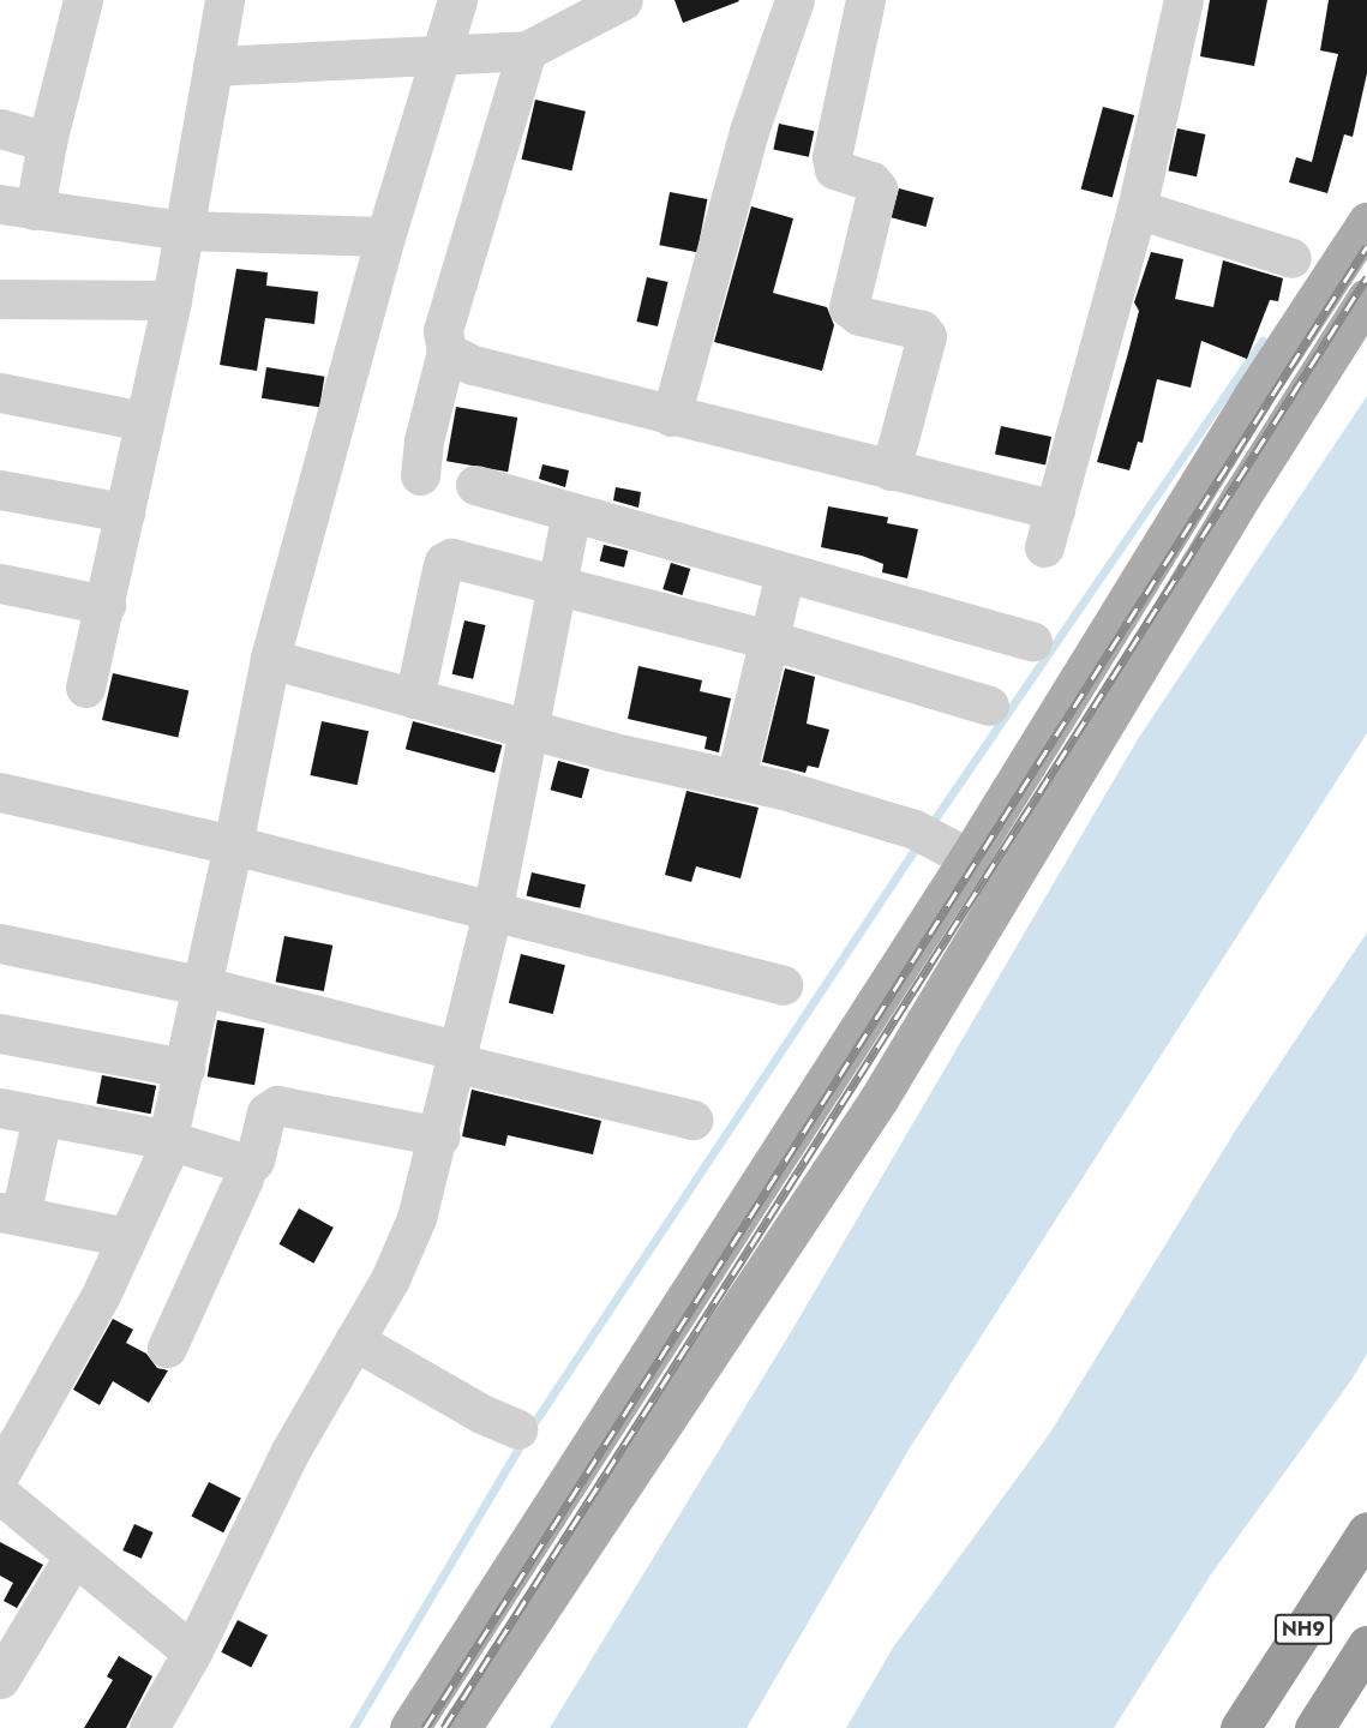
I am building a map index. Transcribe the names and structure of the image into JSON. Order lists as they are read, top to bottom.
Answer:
{
  "streets": {
    "highway": ["NH9"]
  }
}
